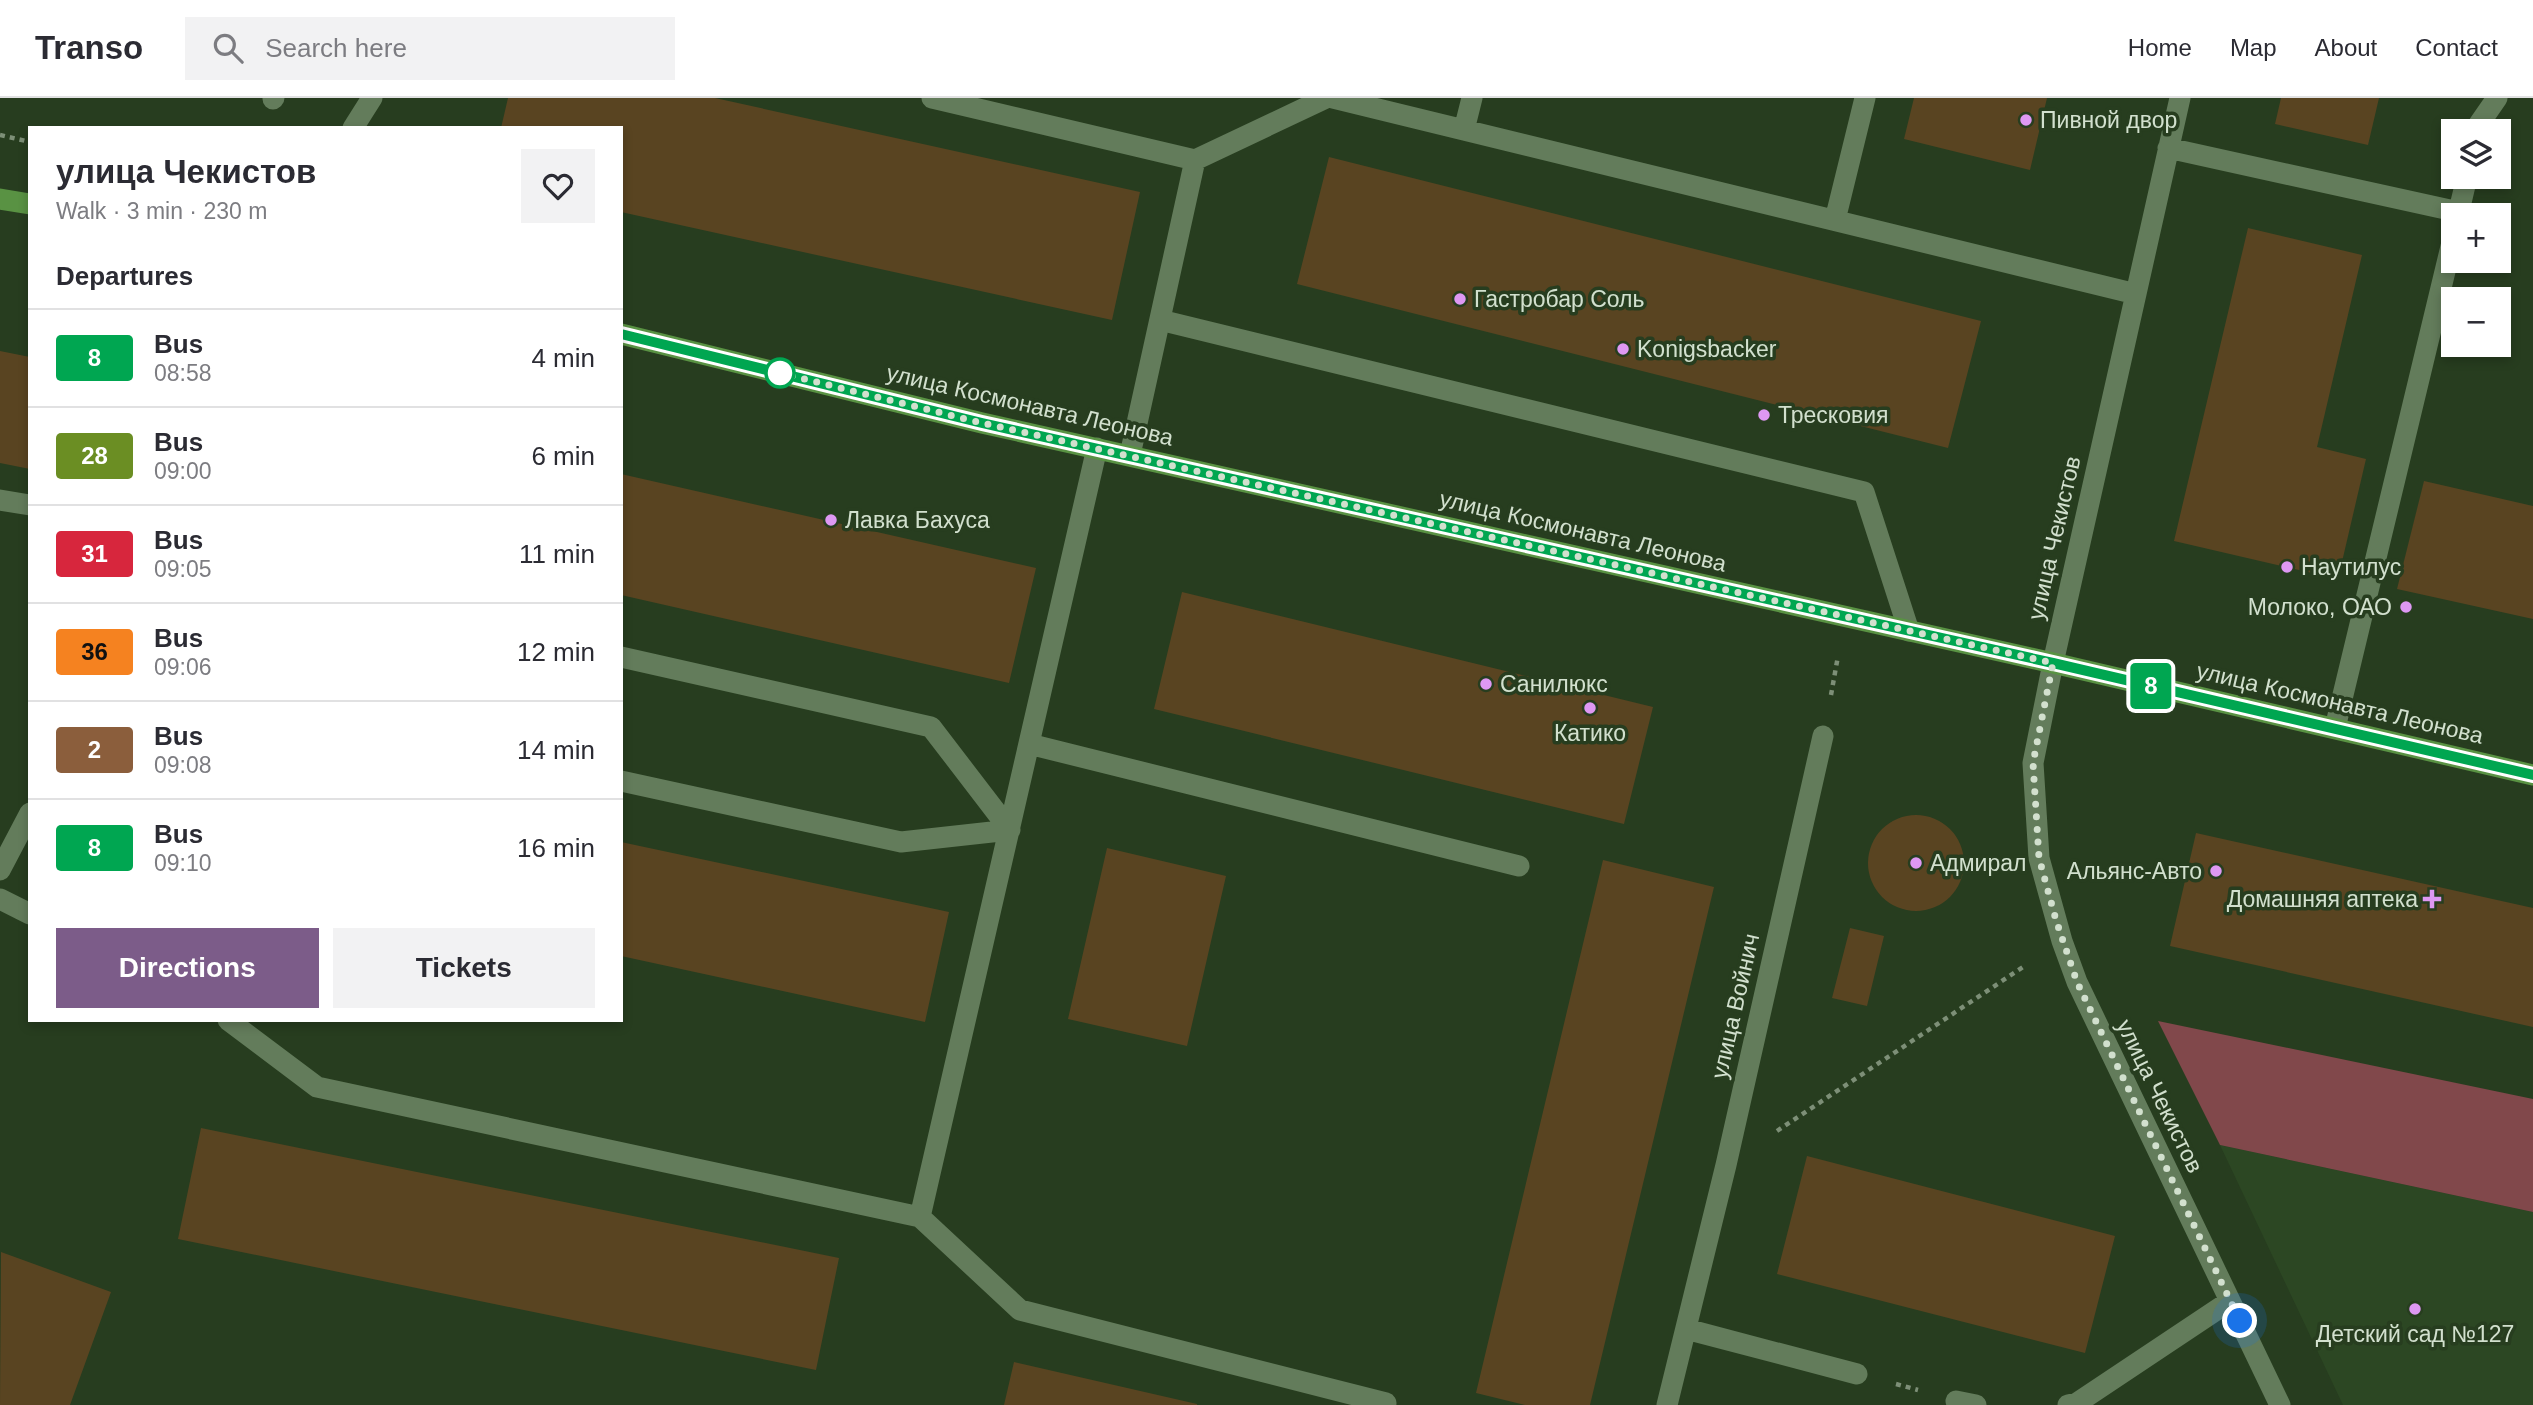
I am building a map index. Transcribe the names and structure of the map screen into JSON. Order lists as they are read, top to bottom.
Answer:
{
  "streets": {
    "main road": ["улица Космонавта Леонова"],
    "street": ["улица Чекистов", "улица Войнич"]
  },
  "crossings": [
    ["улица Космонавта Леонова", "улица Чекистов"]
  ],
  "places": {
    "other": [
      "Пивной двор",
      "Гастробар Соль",
      "Konigsbacker",
      "Тресковия",
      "Лавка Бахуса",
      "Наутилус",
      "Молоко, ОАО",
      "Санилюкс",
      "Катико",
      "Адмирал",
      "Альянс-Авто",
      "Детский сад №127"
    ],
    "health": ["Домашняя аптека"]
  },
  "lines": ["bus line 8"],
  "page": {
    "header": "Transo",
    "search": "Search here",
    "nav": [
      "Home",
      "Map",
      "About",
      "Contact"
    ],
    "on_map": "8",
    "map_buttons": ["+", "−"],
    "heading": [
      ["улица Чекистов", "Walk · 3 min · 230 m"],
      "Departures"
    ],
    "list": [
      {
        "mark": "8",
        "name": "Bus",
        "note": "08:58",
        "value": "4 min"
      },
      {
        "mark": "28",
        "name": "Bus",
        "note": "09:00",
        "value": "6 min"
      },
      {
        "mark": "31",
        "name": "Bus",
        "note": "09:05",
        "value": "11 min"
      },
      {
        "mark": "36",
        "name": "Bus",
        "note": "09:06",
        "value": "12 min"
      },
      {
        "mark": "2",
        "name": "Bus",
        "note": "09:08",
        "value": "14 min"
      },
      {
        "mark": "8",
        "name": "Bus",
        "note": "09:10",
        "value": "16 min"
      }
    ],
    "buttons": ["Directions", "Tickets"]
  }
}
